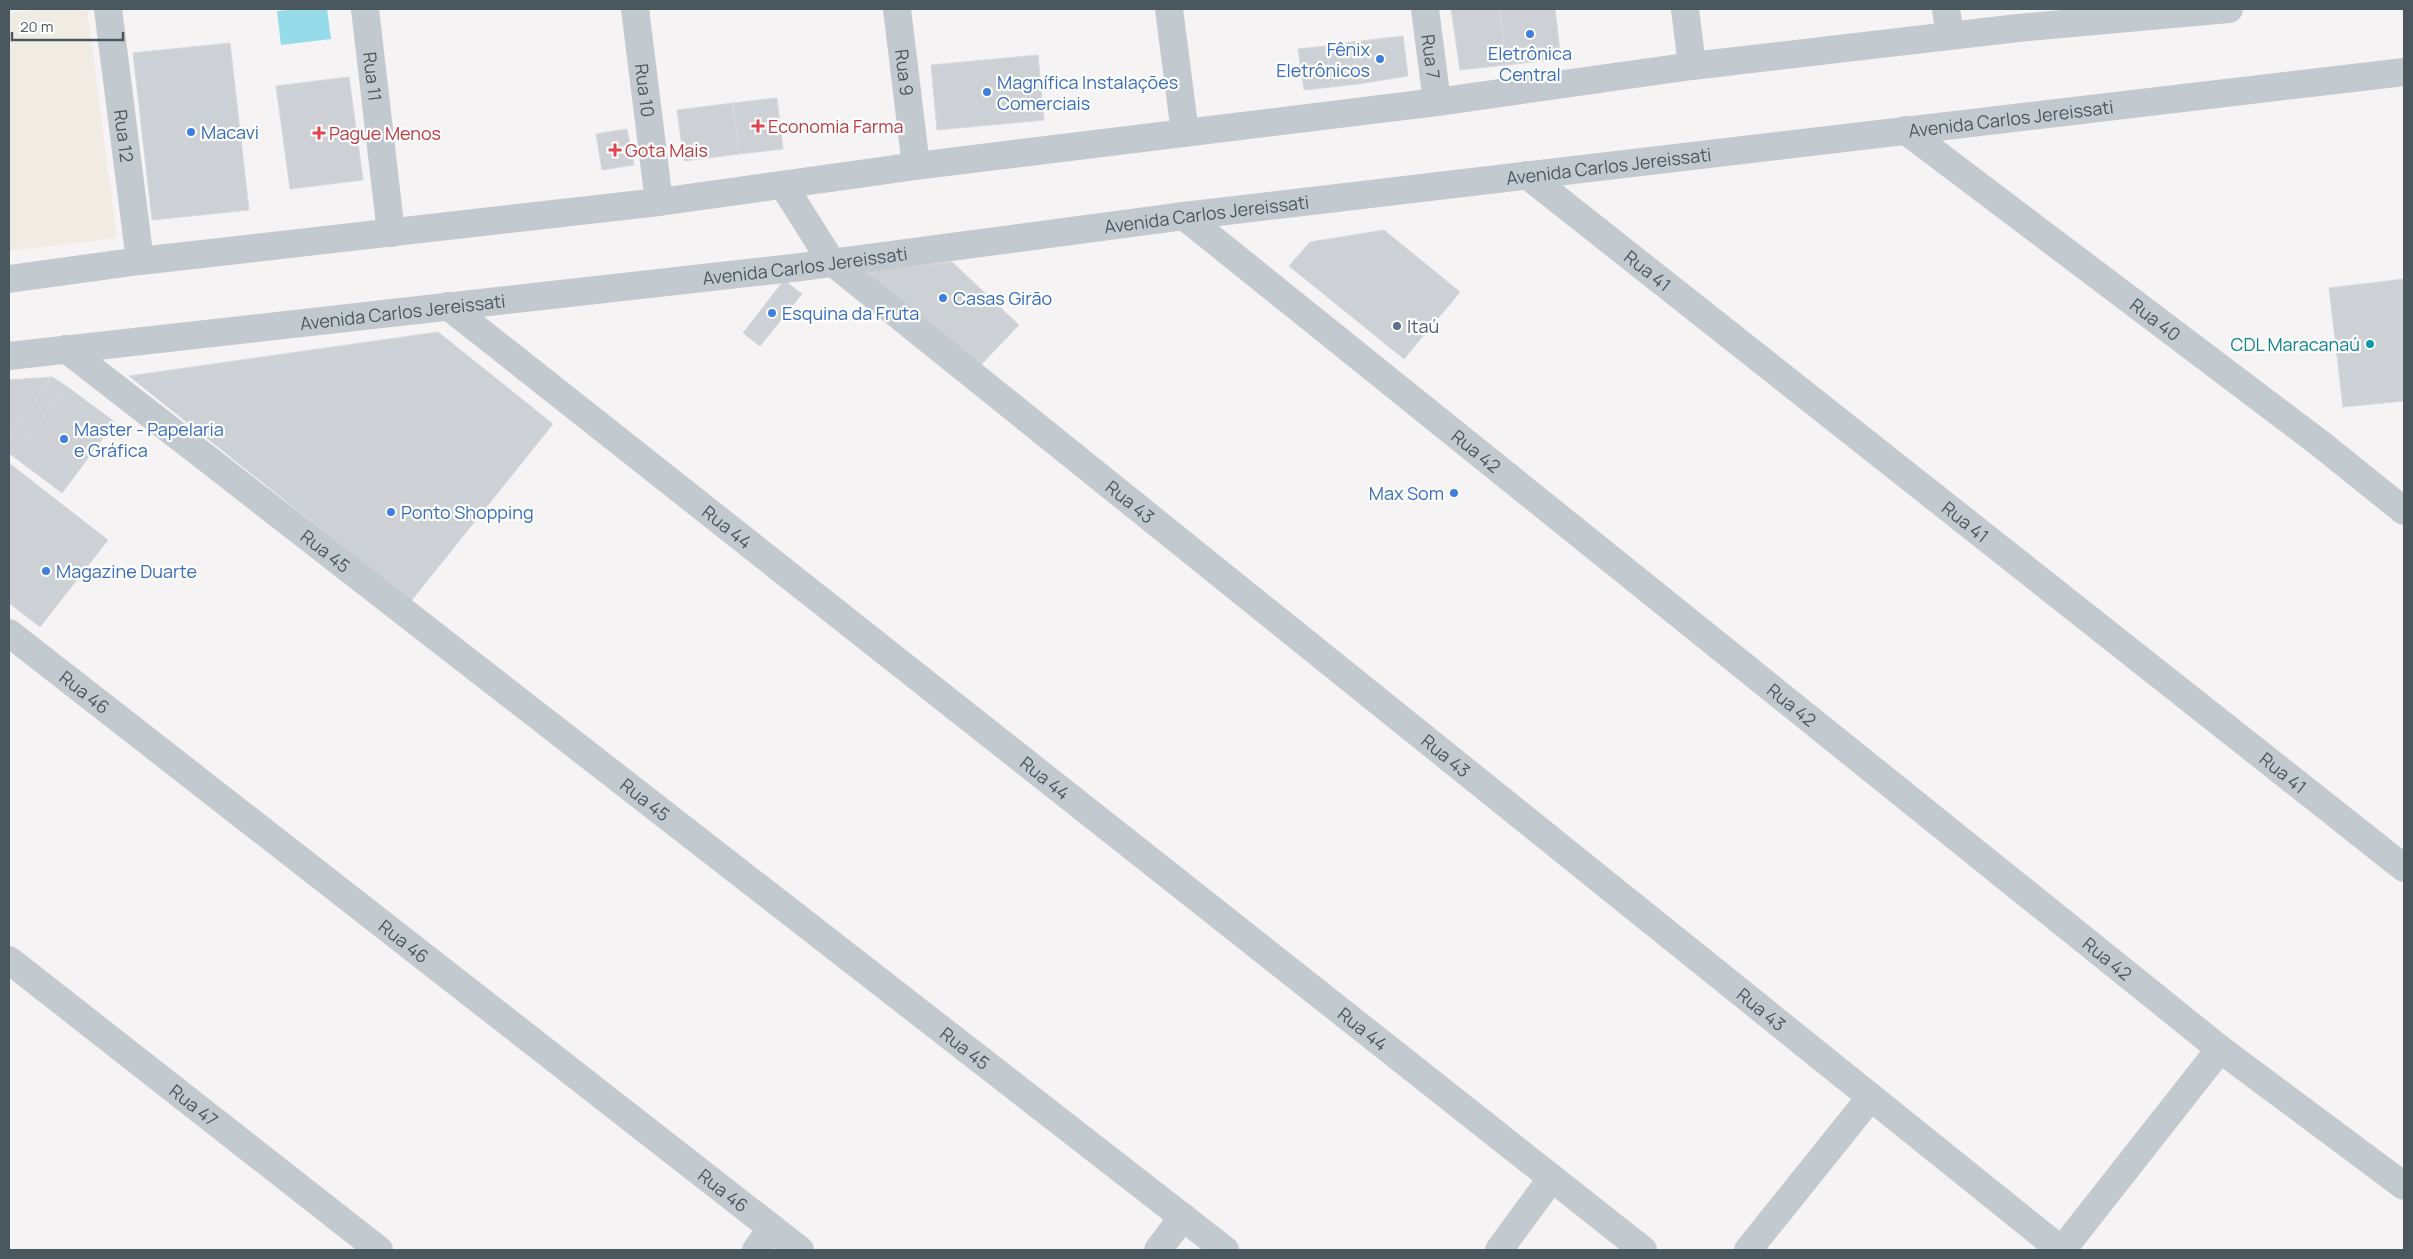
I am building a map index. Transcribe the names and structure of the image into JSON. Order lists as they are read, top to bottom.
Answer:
{
  "streets": {
    "street": [
      "Rua 7",
      "Rua 9",
      "Rua 11",
      "Rua 10",
      "Avenida Carlos Jereissati",
      "Rua 12",
      "Rua 41",
      "Rua 40",
      "Rua 42",
      "Rua 43",
      "Rua 44",
      "Rua 45",
      "Rua 46",
      "Rua 47"
    ]
  },
  "crossings": [
    ["Avenida Carlos Jereissati", "Rua 41"],
    ["Avenida Carlos Jereissati", "Rua 40"],
    ["Avenida Carlos Jereissati", "Rua 42"],
    ["Avenida Carlos Jereissati", "Rua 43"],
    ["Avenida Carlos Jereissati", "Rua 44"],
    ["Avenida Carlos Jereissati", "Rua 45"]
  ],
  "places": {
    "other": [
      "Eletrônica Central",
      "Fênix Eletrônicos",
      "Magnífica Instalações Comerciais",
      "Macavi",
      "Casas Girão",
      "Esquina da Fruta",
      "Itaú",
      "CDL Maracanaú",
      "Master - Papelaria e Gráfica",
      "Max Som",
      "Ponto Shopping",
      "Magazine Duarte"
    ],
    "health": ["Economia Farma", "Pague Menos", "Gota Mais"]
  },
  "scale_bar": "20 m"
}
